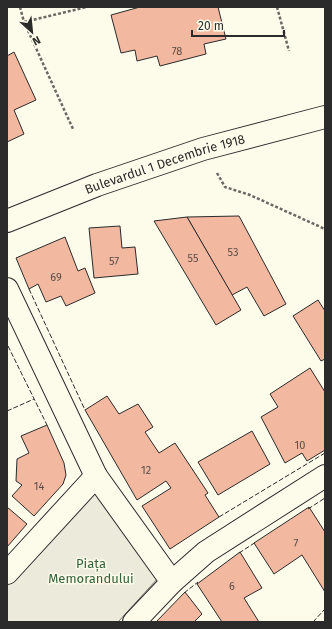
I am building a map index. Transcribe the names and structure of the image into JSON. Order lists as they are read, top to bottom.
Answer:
{
  "streets": {
    "street": ["Bulevardul 1 Decembrie 1918"]
  },
  "parks": ["Piața Memorandului"],
  "house_numbers": [
    "78",
    "53",
    "55",
    "57",
    "69",
    "10",
    "12",
    "14",
    "7",
    "6"
  ],
  "scale_bar": "20 m",
  "north": "bottom right"
}
